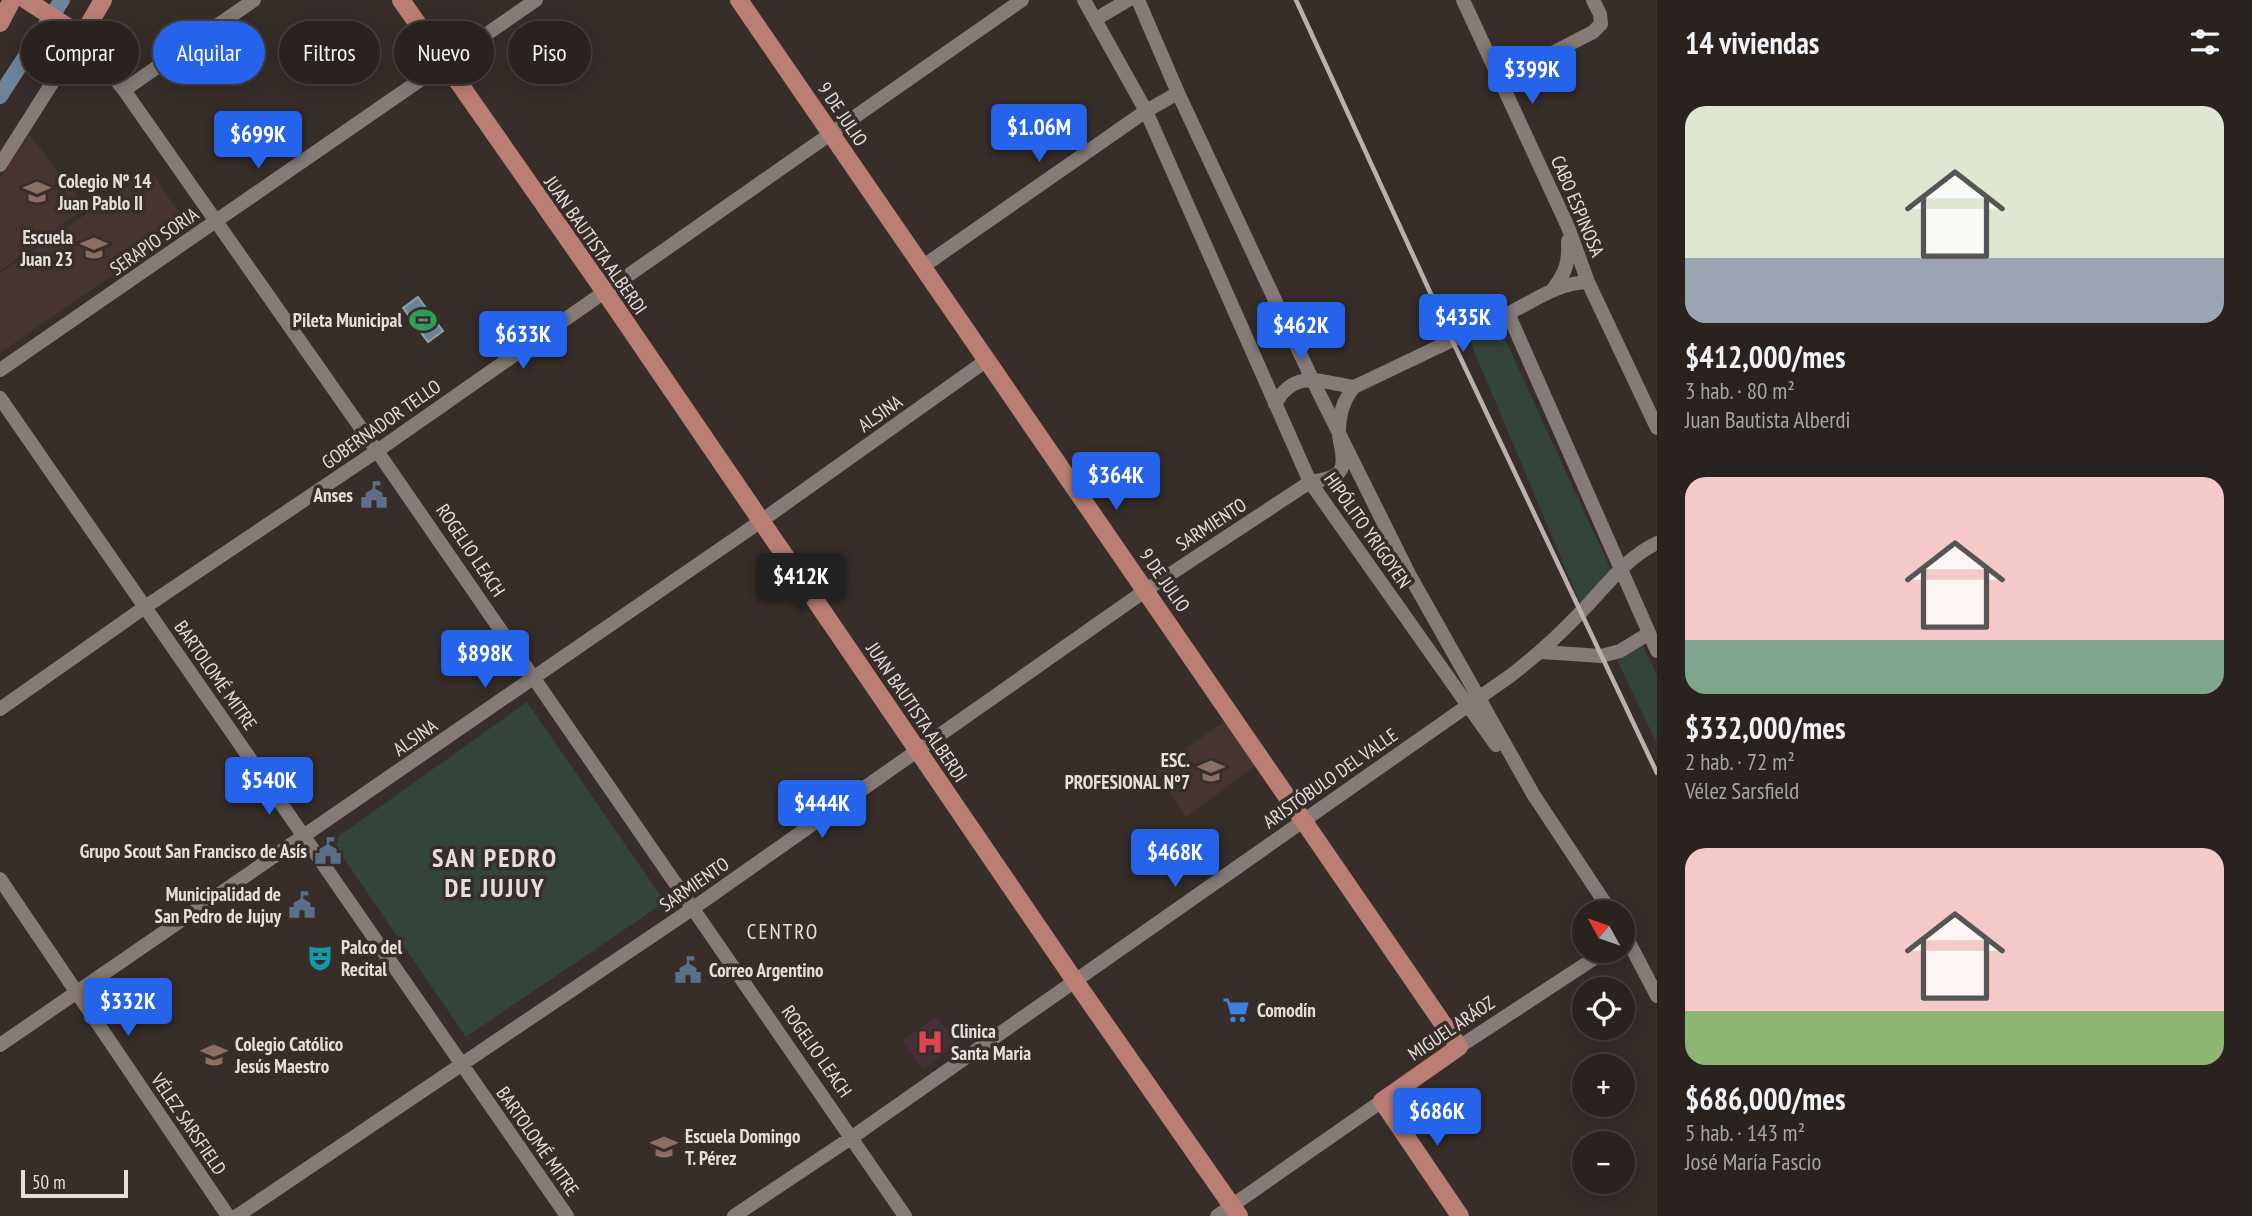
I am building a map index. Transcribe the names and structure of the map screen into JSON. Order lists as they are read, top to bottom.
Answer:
{
  "streets": {
    "main road": [
      "9 DE JULIO",
      "JUAN BAUTISTA ALBERDI",
      "ROGELIO LEACH",
      "MIGUEL ARÁOZ"
    ],
    "street": [
      "CABO ESPINOSA",
      "SERAPIO SORIA",
      "ALSINA",
      "GOBERNADOR TELLO",
      "SARMIENTO",
      "HIPÓLITO YRIGOYEN",
      "BARTOLOMÉ MITRE",
      "ARISTÓBULO DEL VALLE",
      "VÉLEZ SARSFIELD"
    ]
  },
  "crossings": [
    ["9 DE JULIO", "ALSINA"],
    ["9 DE JULIO", "GOBERNADOR TELLO"],
    ["9 DE JULIO", "SARMIENTO"],
    ["9 DE JULIO", "ARISTÓBULO DEL VALLE"],
    ["9 DE JULIO", "MIGUEL ARÁOZ"],
    ["SERAPIO SORIA", "ROGELIO LEACH"],
    ["JUAN BAUTISTA ALBERDI", "ALSINA"],
    ["JUAN BAUTISTA ALBERDI", "GOBERNADOR TELLO"],
    ["JUAN BAUTISTA ALBERDI", "SARMIENTO"],
    ["JUAN BAUTISTA ALBERDI", "ARISTÓBULO DEL VALLE"],
    ["JUAN BAUTISTA ALBERDI", "MIGUEL ARÁOZ"],
    ["ALSINA", "ROGELIO LEACH"],
    ["ALSINA", "BARTOLOMÉ MITRE"],
    ["ALSINA", "VÉLEZ SARSFIELD"],
    ["GOBERNADOR TELLO", "ROGELIO LEACH"],
    ["GOBERNADOR TELLO", "BARTOLOMÉ MITRE"],
    ["SARMIENTO", "HIPÓLITO YRIGOYEN"],
    ["SARMIENTO", "ROGELIO LEACH"],
    ["SARMIENTO", "BARTOLOMÉ MITRE"],
    ["HIPÓLITO YRIGOYEN", "ARISTÓBULO DEL VALLE"],
    ["ROGELIO LEACH", "ARISTÓBULO DEL VALLE"]
  ],
  "districts": ["SAN PEDRO DE JUJUY", "CENTRO"],
  "places": {
    "school or university": [
      "Colegio Nº 14 Juan Pablo II",
      "Escuela Juan 23",
      "ESC. PROFESIONAL N°7",
      "Colegio Católico Jesús Maestro",
      "Escuela Domingo T. Pérez"
    ],
    "sports": ["Pileta Municipal"],
    "public building": [
      "Anses",
      "Grupo Scout San Francisco de Asís",
      "Municipalidad de San Pedro de Jujuy",
      "Correo Argentino"
    ],
    "theatre": ["Palco del Recital"],
    "supermarket": ["Comodín"],
    "hospital": ["Clinica Santa Maria"]
  },
  "scale_bar": "50 m",
  "north": "top left",
  "page": {
    "heading": "14 viviendas",
    "chip": [
      "Comprar",
      "Alquilar",
      "Filtros",
      "Nuevo",
      "Piso"
    ],
    "price": [
      "$399K",
      "$1.06M",
      "$699K",
      "$435K",
      "$462K",
      "$633K",
      "$364K",
      "$412K",
      "$898K",
      "$540K",
      "$444K",
      "$468K",
      "$332K",
      "$686K"
    ],
    "list": [
      {
        "name": "$412,000/mes",
        "note": "3 hab. · 80 m² · Juan Bautista Alberdi"
      },
      {
        "name": "$332,000/mes",
        "note": "2 hab. · 72 m² · Vélez Sarsfield"
      },
      {
        "name": "$686,000/mes",
        "note": "5 hab. · 143 m² · José María Fascio"
      }
    ],
    "map_buttons": ["+", "−"],
    "scale": "50 m"
  }
}
